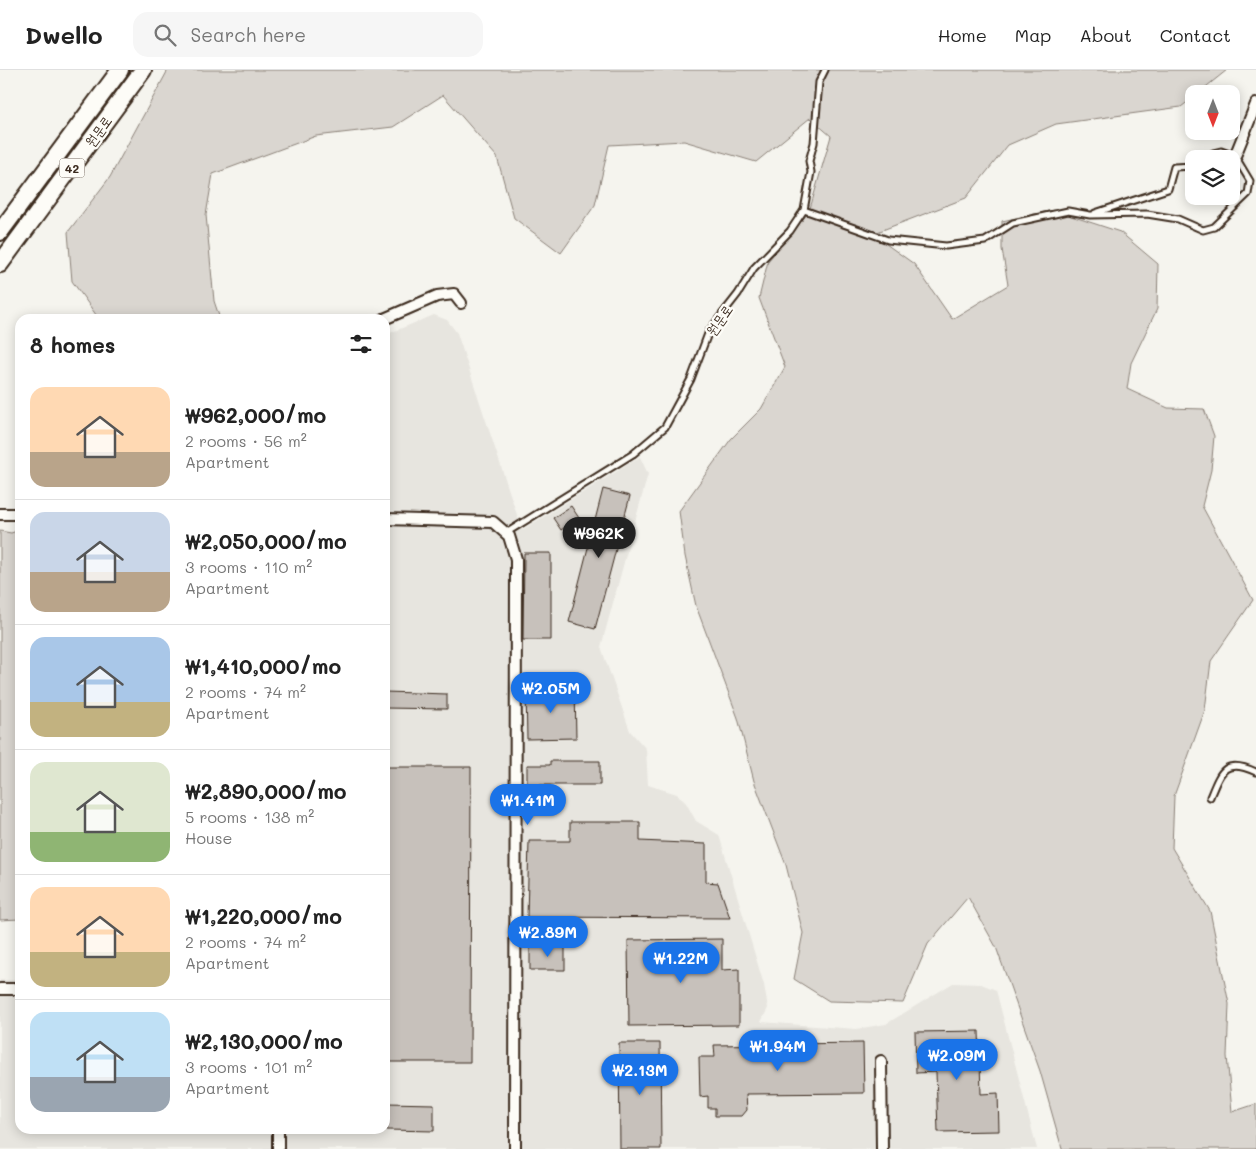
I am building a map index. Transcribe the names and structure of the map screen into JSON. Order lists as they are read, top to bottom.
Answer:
{
  "streets": {
    "highway": ["원문로", "42"]
  },
  "north": "bottom",
  "page": {
    "header": "Dwello",
    "search": "Search here",
    "nav": [
      "Home",
      "Map",
      "About",
      "Contact"
    ],
    "heading": "8 homes",
    "list": [
      {
        "name": "₩962,000/mo",
        "note": "2 rooms · 56 m² · Apartment"
      },
      {
        "name": "₩2,050,000/mo",
        "note": "3 rooms · 110 m² · Apartment"
      },
      {
        "name": "₩1,410,000/mo",
        "note": "2 rooms · 74 m² · Apartment"
      },
      {
        "name": "₩2,890,000/mo",
        "note": "5 rooms · 138 m² · House"
      },
      {
        "name": "₩1,220,000/mo",
        "note": "2 rooms · 74 m² · Apartment"
      },
      {
        "name": "₩2,130,000/mo",
        "note": "3 rooms · 101 m² · Apartment"
      }
    ],
    "price": [
      "₩962K",
      "₩2.05M",
      "₩1.41M",
      "₩2.89M",
      "₩1.22M",
      "₩1.94M",
      "₩2.09M",
      "₩2.13M"
    ]
  }
}
